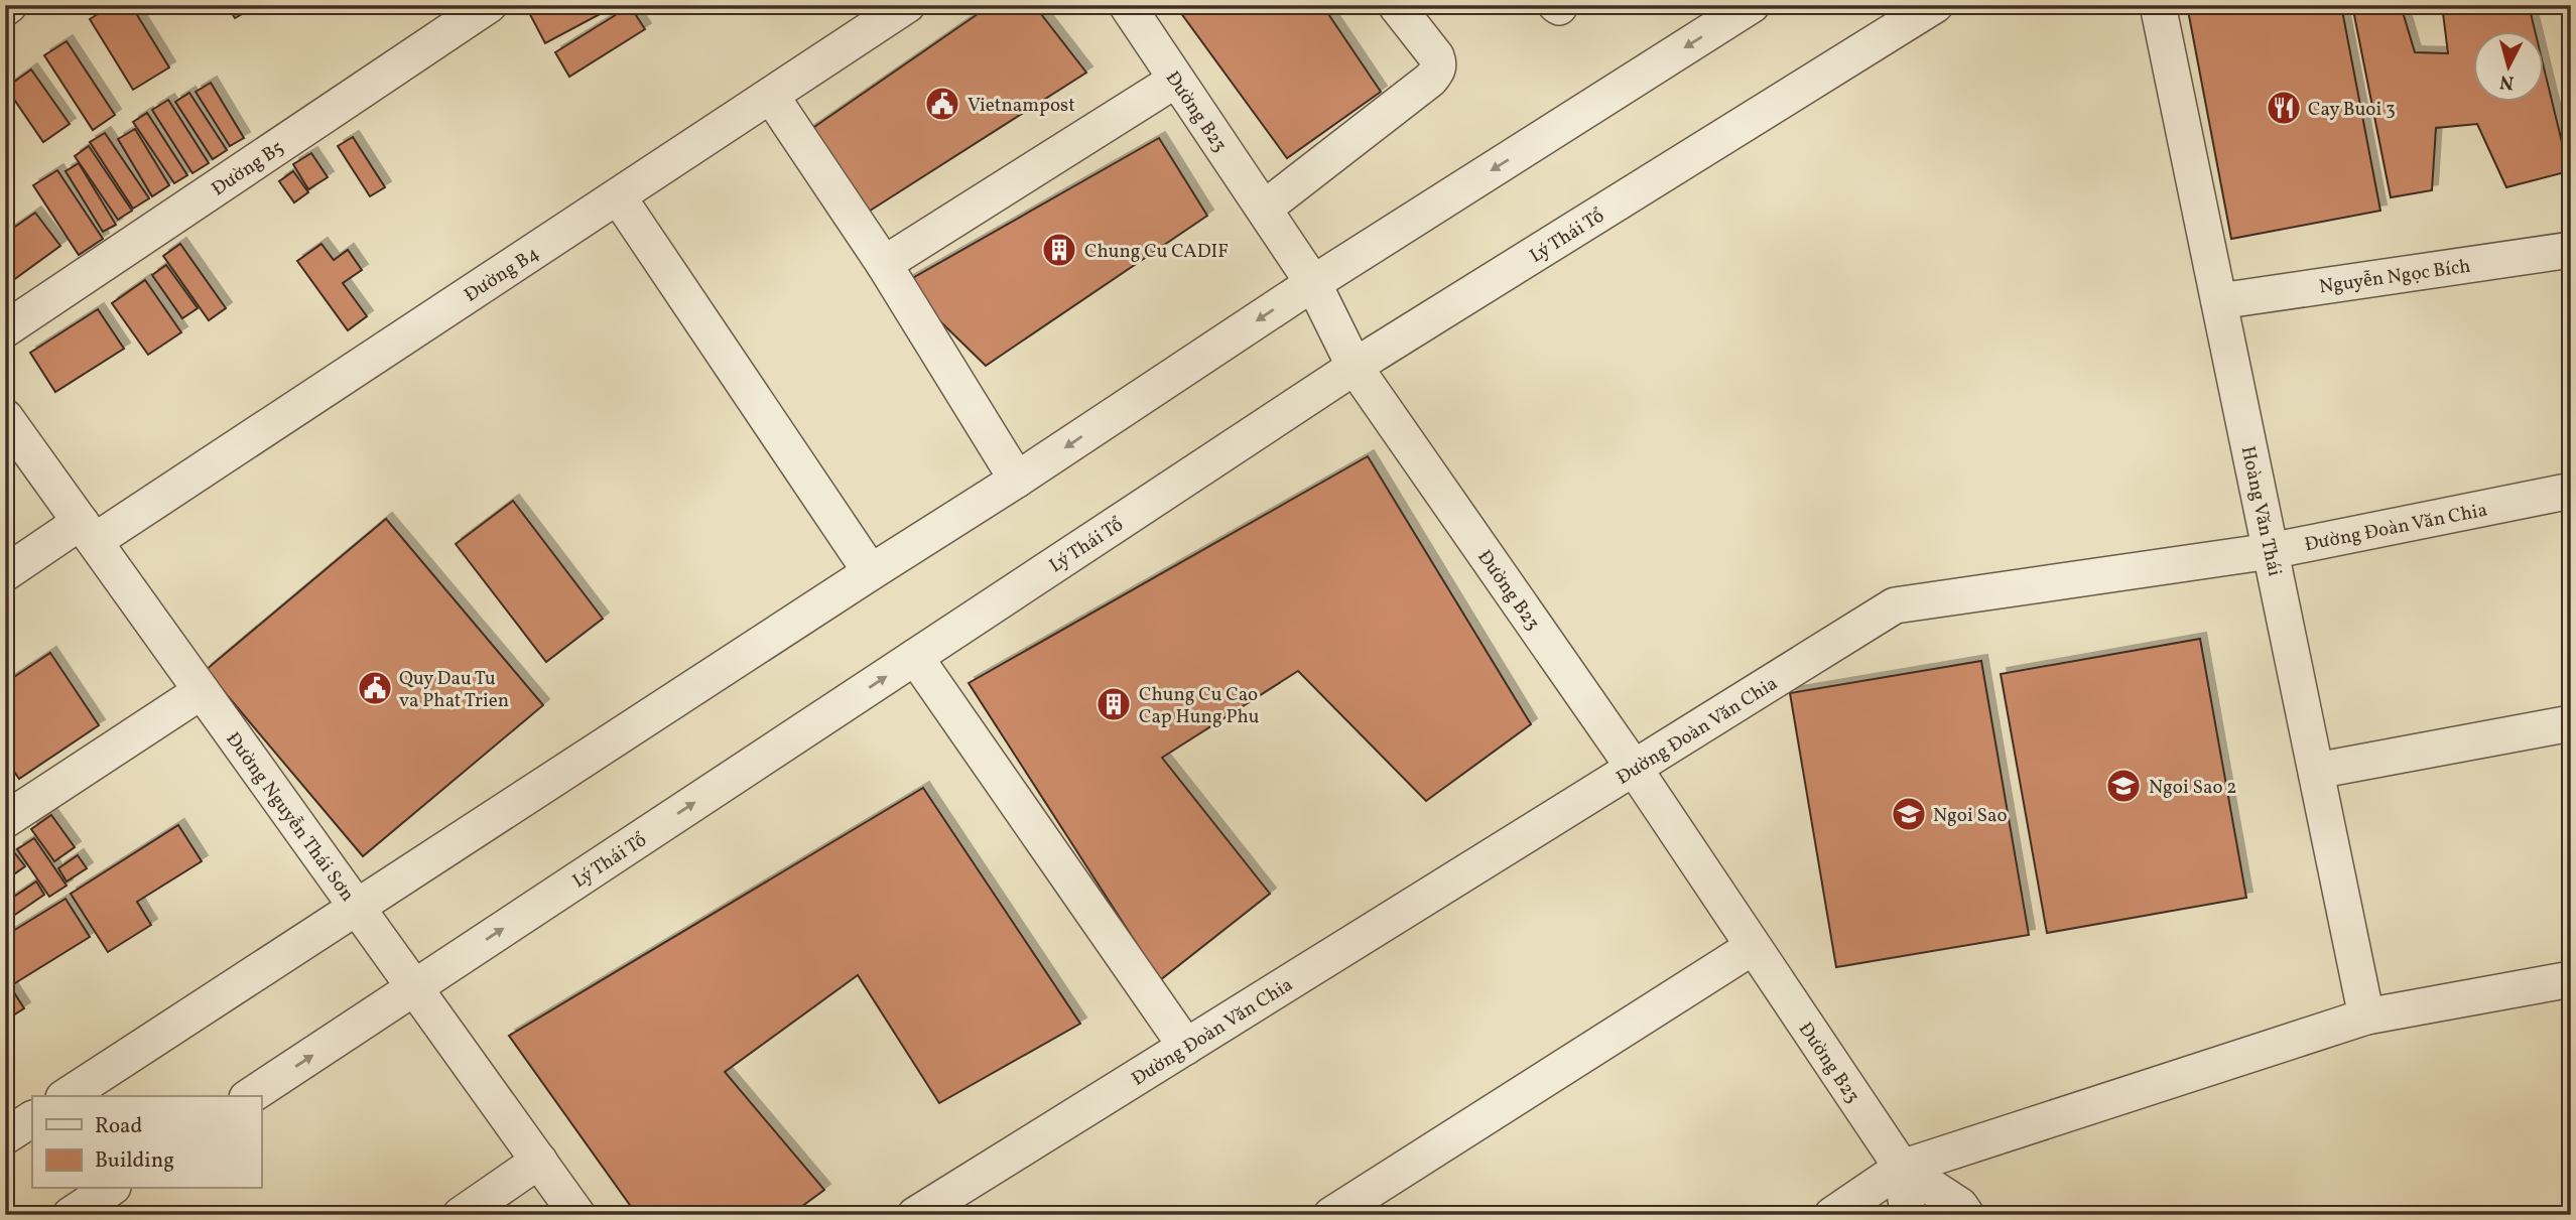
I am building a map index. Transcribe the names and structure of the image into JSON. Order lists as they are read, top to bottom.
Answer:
{
  "streets": {
    "street": [
      "Đường B23",
      "Đường B5",
      "Lý Thái Tổ",
      "Đường B4",
      "Nguyễn Ngọc Bích",
      "Hoàng Văn Thái",
      "Đường Đoàn Văn Chia",
      "Đường Nguyễn Thái Sơn"
    ]
  },
  "crossings": [
    ["Đường B23", "Lý Thái Tổ"],
    ["Đường B23", "Đường Đoàn Văn Chia"],
    ["Lý Thái Tổ", "Đường Nguyễn Thái Sơn"],
    ["Đường B4", "Đường Nguyễn Thái Sơn"],
    ["Nguyễn Ngọc Bích", "Hoàng Văn Thái"],
    ["Hoàng Văn Thái", "Đường Đoàn Văn Chia"]
  ],
  "places": {
    "public building": ["Vietnampost", "Quy Dau Tu va Phat Trien"],
    "restaurant": ["Cay Buoi 3"],
    "building": ["Chung Cu CADIF", "Chung Cu Cao Cap Hung Phu"],
    "school or university": ["Ngoi Sao 2", "Ngoi Sao"]
  },
  "legend": ["Road", "Building"],
  "north": "bottom"
}
